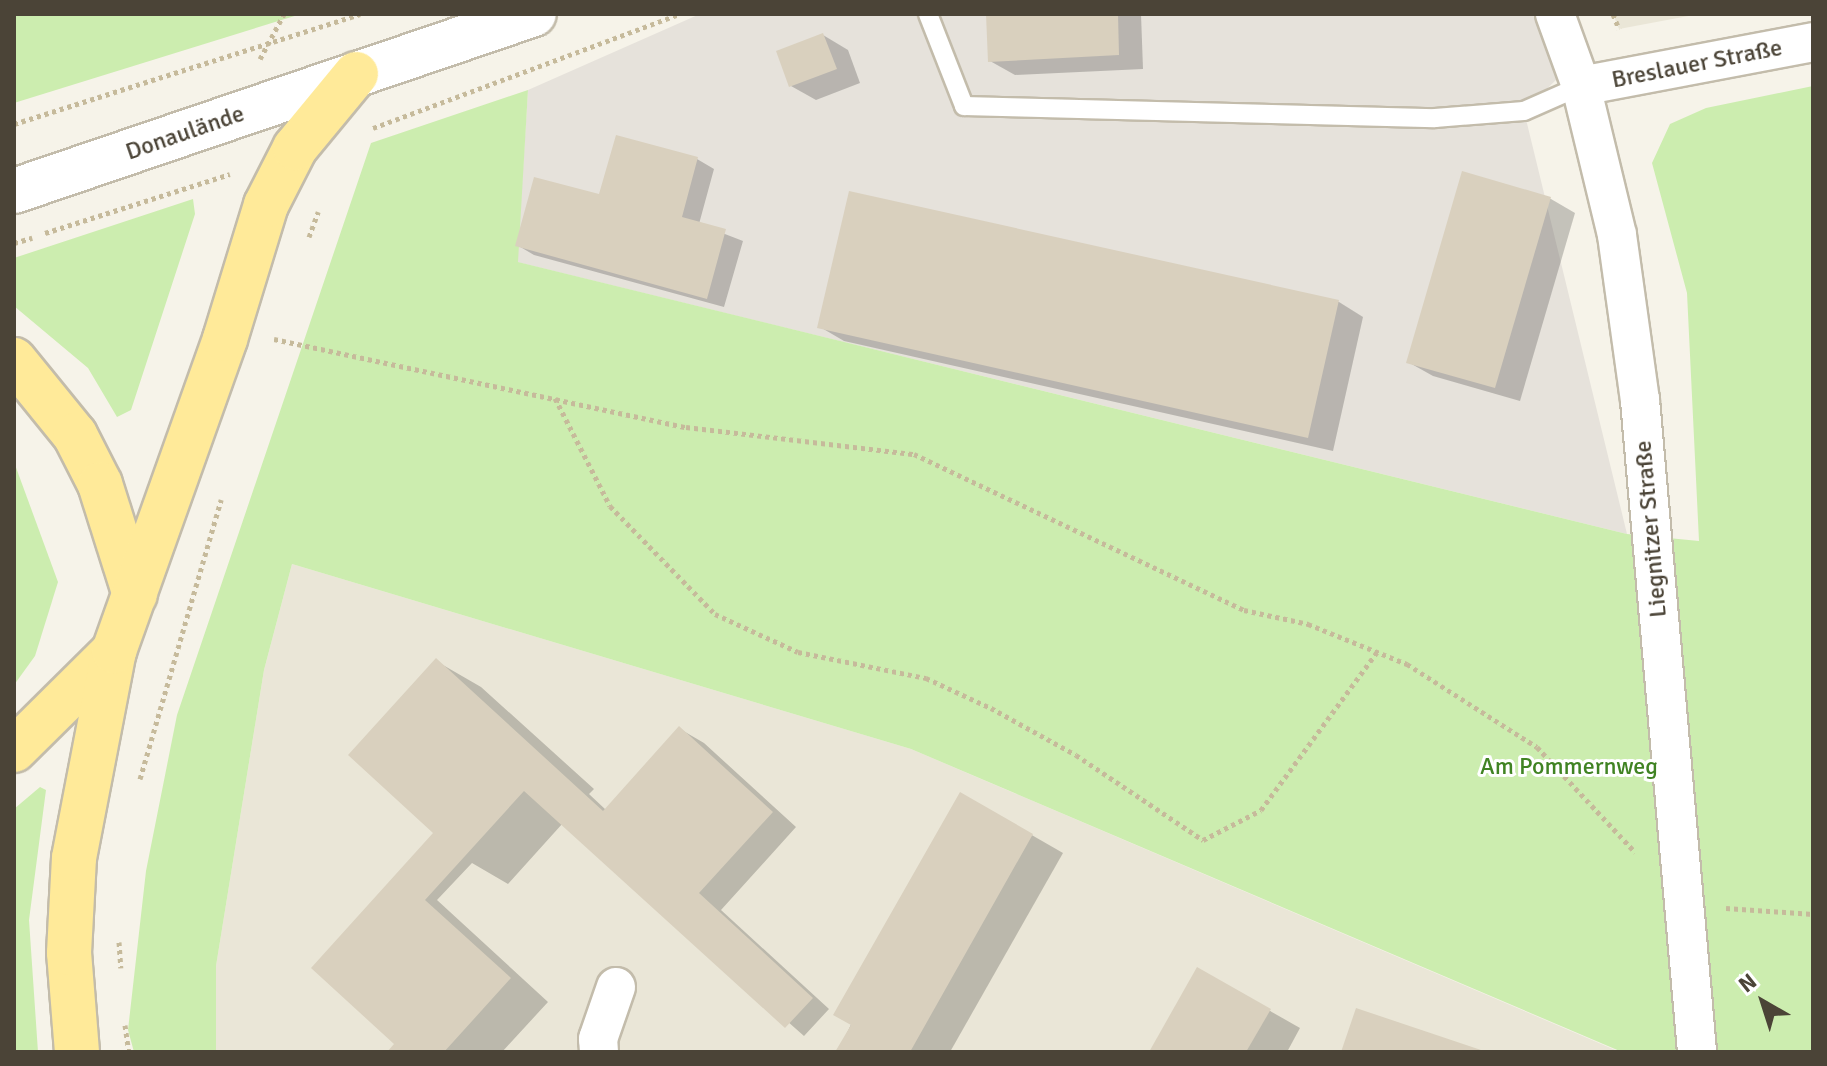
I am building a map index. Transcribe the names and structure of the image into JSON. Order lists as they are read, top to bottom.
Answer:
{
  "streets": {
    "street": ["Breslauer Straße", "Donaulände", "Liegnitzer Straße"]
  },
  "crossings": [
    ["Breslauer Straße", "Liegnitzer Straße"]
  ],
  "parks": ["Am Pommernweg"],
  "north": "top left"
}
